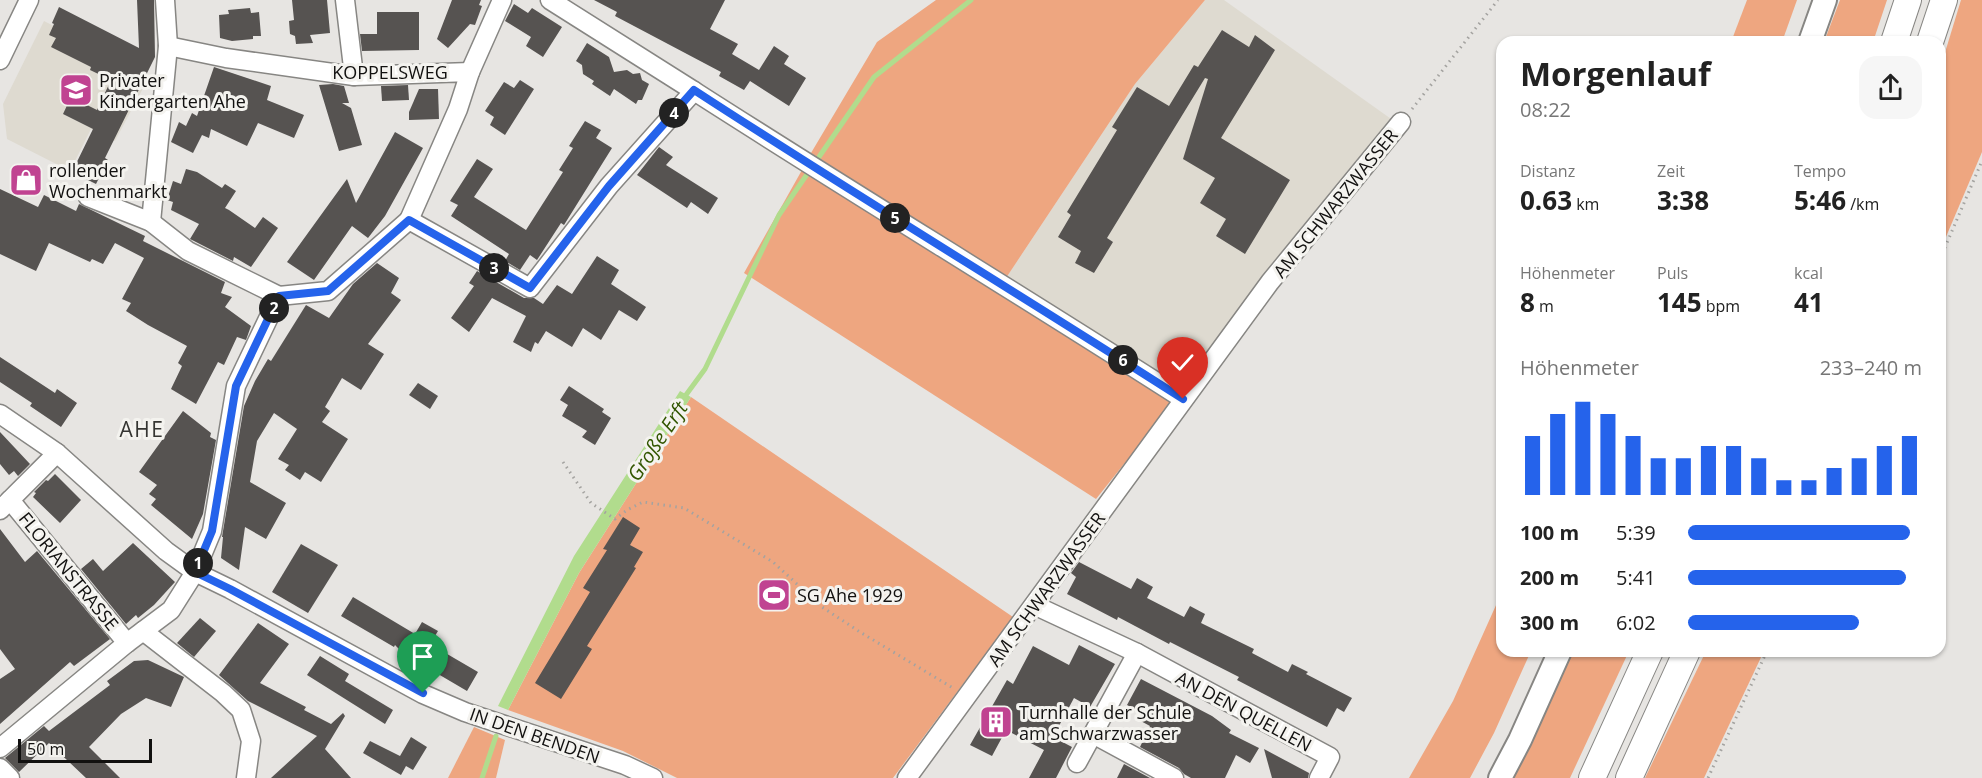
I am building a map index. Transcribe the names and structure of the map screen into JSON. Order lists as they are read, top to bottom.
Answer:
{
  "streets": {
    "street": [
      "KOPPELSWEG",
      "AM SCHWARZWASSER",
      "FLORIANSTRASSE",
      "AN DEN QUELLEN",
      "IN DEN BENDEN"
    ]
  },
  "crossings": [
    ["AM SCHWARZWASSER", "AN DEN QUELLEN"]
  ],
  "districts": ["AHE"],
  "water": ["Große Erft"],
  "places": {
    "school or university": ["Privater Kindergarten Ahe"],
    "shop": ["rollender Wochenmarkt"],
    "sports": ["SG Ahe 1929"],
    "building": ["Turnhalle der Schule am Schwarzwasser"]
  },
  "scale_bar": "50 m",
  "page": {
    "heading": ["Morgenlauf", "08:22"],
    "pins": [
      "4",
      "5",
      "3",
      "2",
      "6",
      "1"
    ],
    "stats": [
      ["Distanz", "0.63 km"],
      ["Zeit", "3:38"],
      ["Tempo", "5:46 /km"],
      ["Höhenmeter", "8 m"],
      ["Puls", "145 bpm"],
      ["kcal", "41"]
    ],
    "chart": ["Höhenmeter", "233–240 m"],
    "list": [
      {
        "name": "100 m",
        "note": "5:39"
      },
      {
        "name": "200 m",
        "note": "5:41"
      },
      {
        "name": "300 m",
        "note": "6:02"
      }
    ],
    "scale": "50 m"
  }
}
